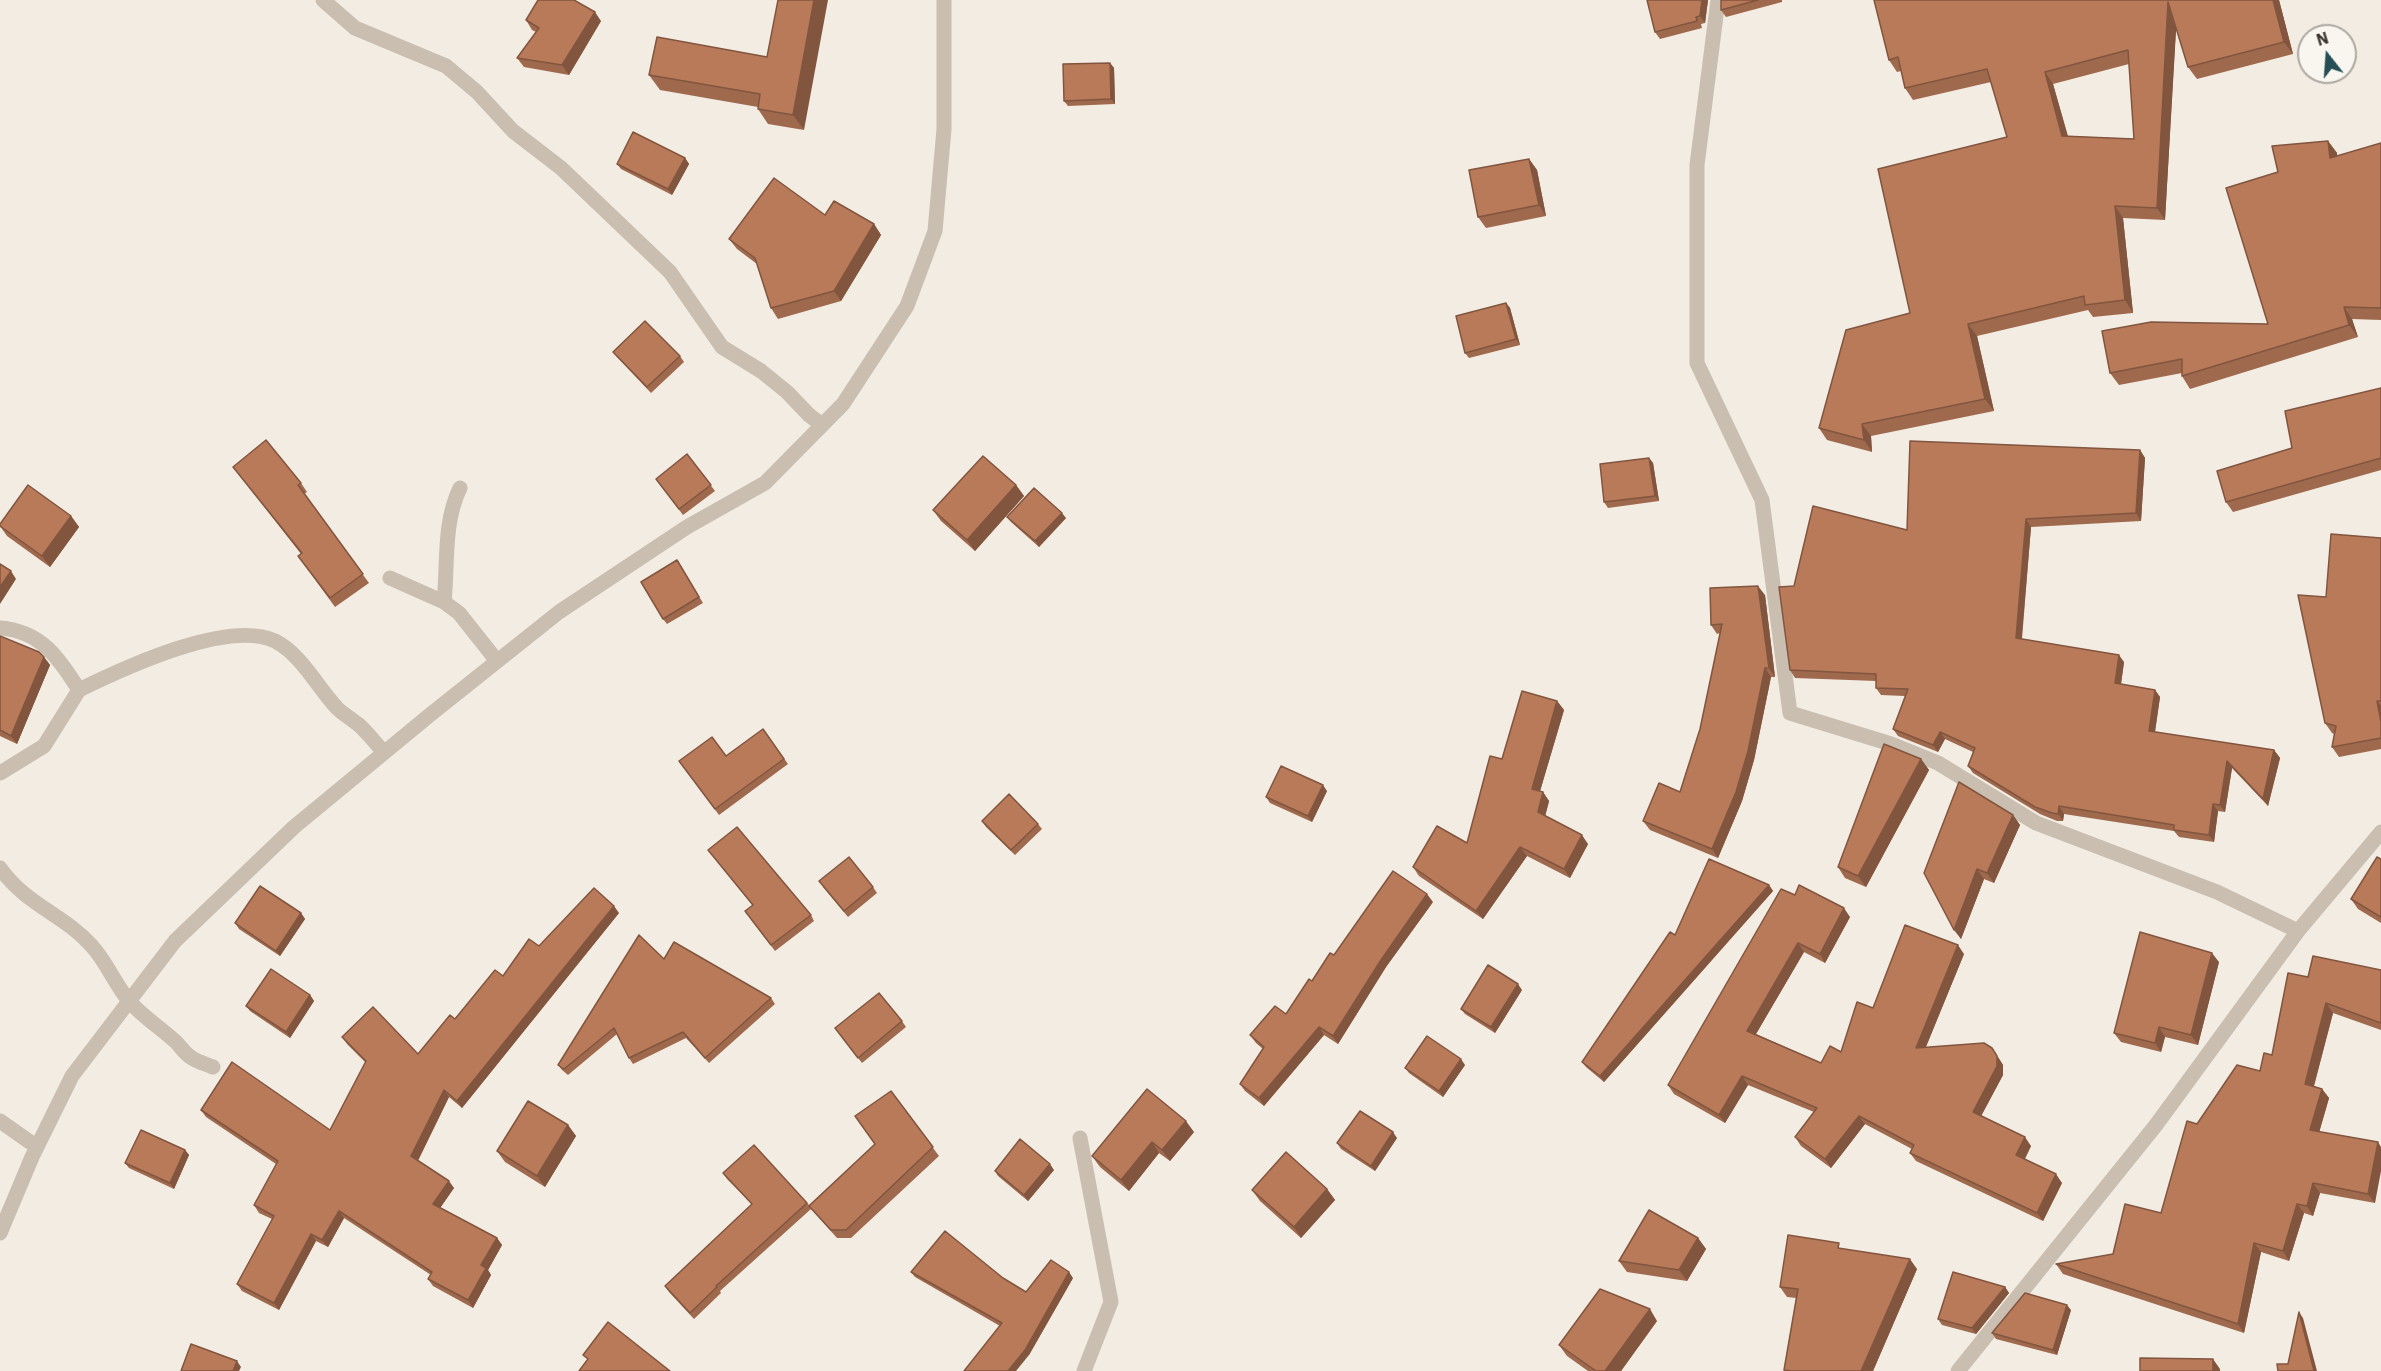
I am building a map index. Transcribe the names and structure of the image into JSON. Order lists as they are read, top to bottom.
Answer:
{
  "north": "top"
}
